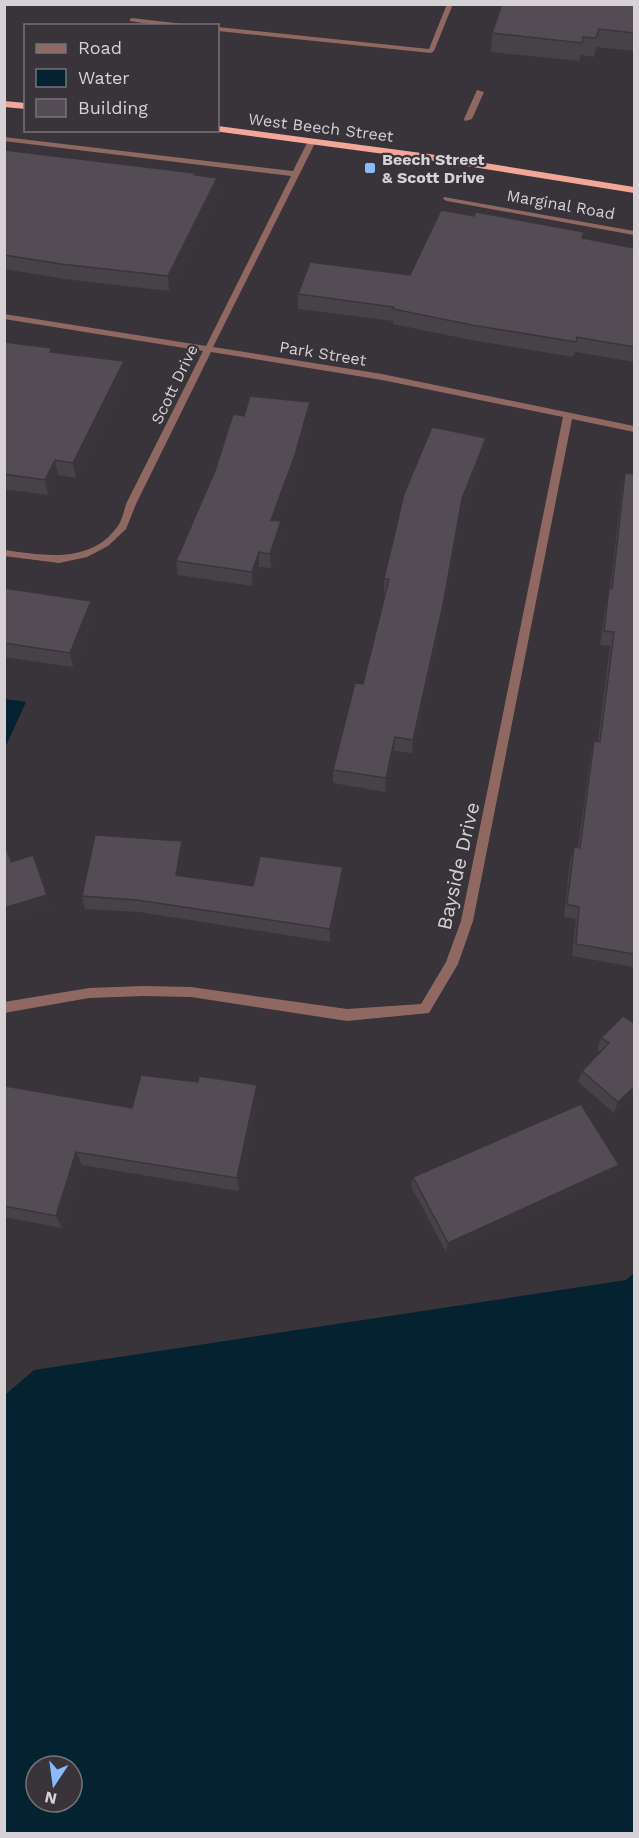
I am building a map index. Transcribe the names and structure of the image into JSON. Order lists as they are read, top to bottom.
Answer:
{
  "streets": {
    "highway": ["West Beech Street"],
    "street": [
      "Marginal Road",
      "Park Street",
      "Scott Drive",
      "Bayside Drive"
    ]
  },
  "crossings": [
    ["West Beech Street", "Scott Drive"],
    ["Park Street", "Scott Drive"],
    ["Park Street", "Bayside Drive"]
  ],
  "places": {
    "transit": ["Beech Street & Scott Drive"]
  },
  "legend": ["Road", "Water", "Building"],
  "north": "bottom"
}
